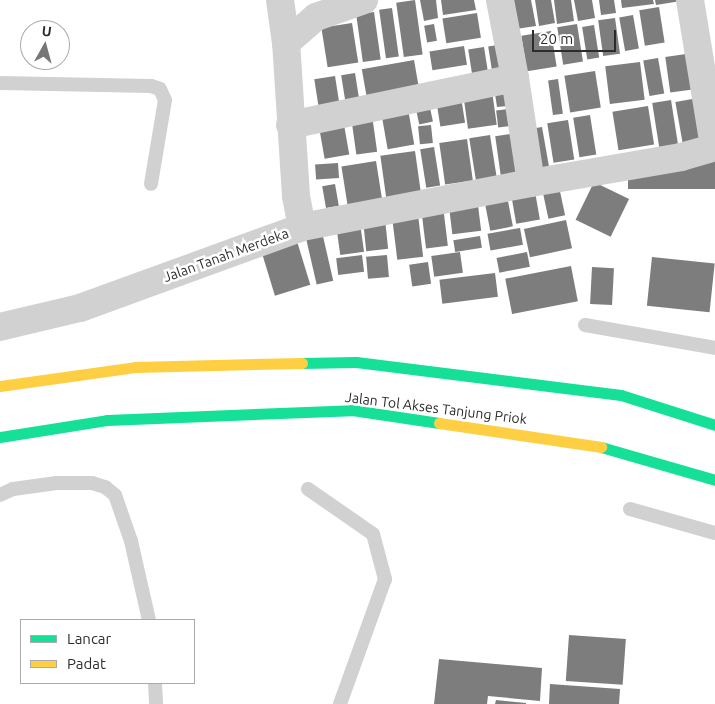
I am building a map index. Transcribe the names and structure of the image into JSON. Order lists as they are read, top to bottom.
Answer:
{
  "streets": {
    "highway": ["Jalan Tol Akses Tanjung Priok"],
    "street": ["Jalan Tanah Merdeka"]
  },
  "legend": ["Lancar", "Padat"],
  "scale_bar": "20 m",
  "north": "top"
}
